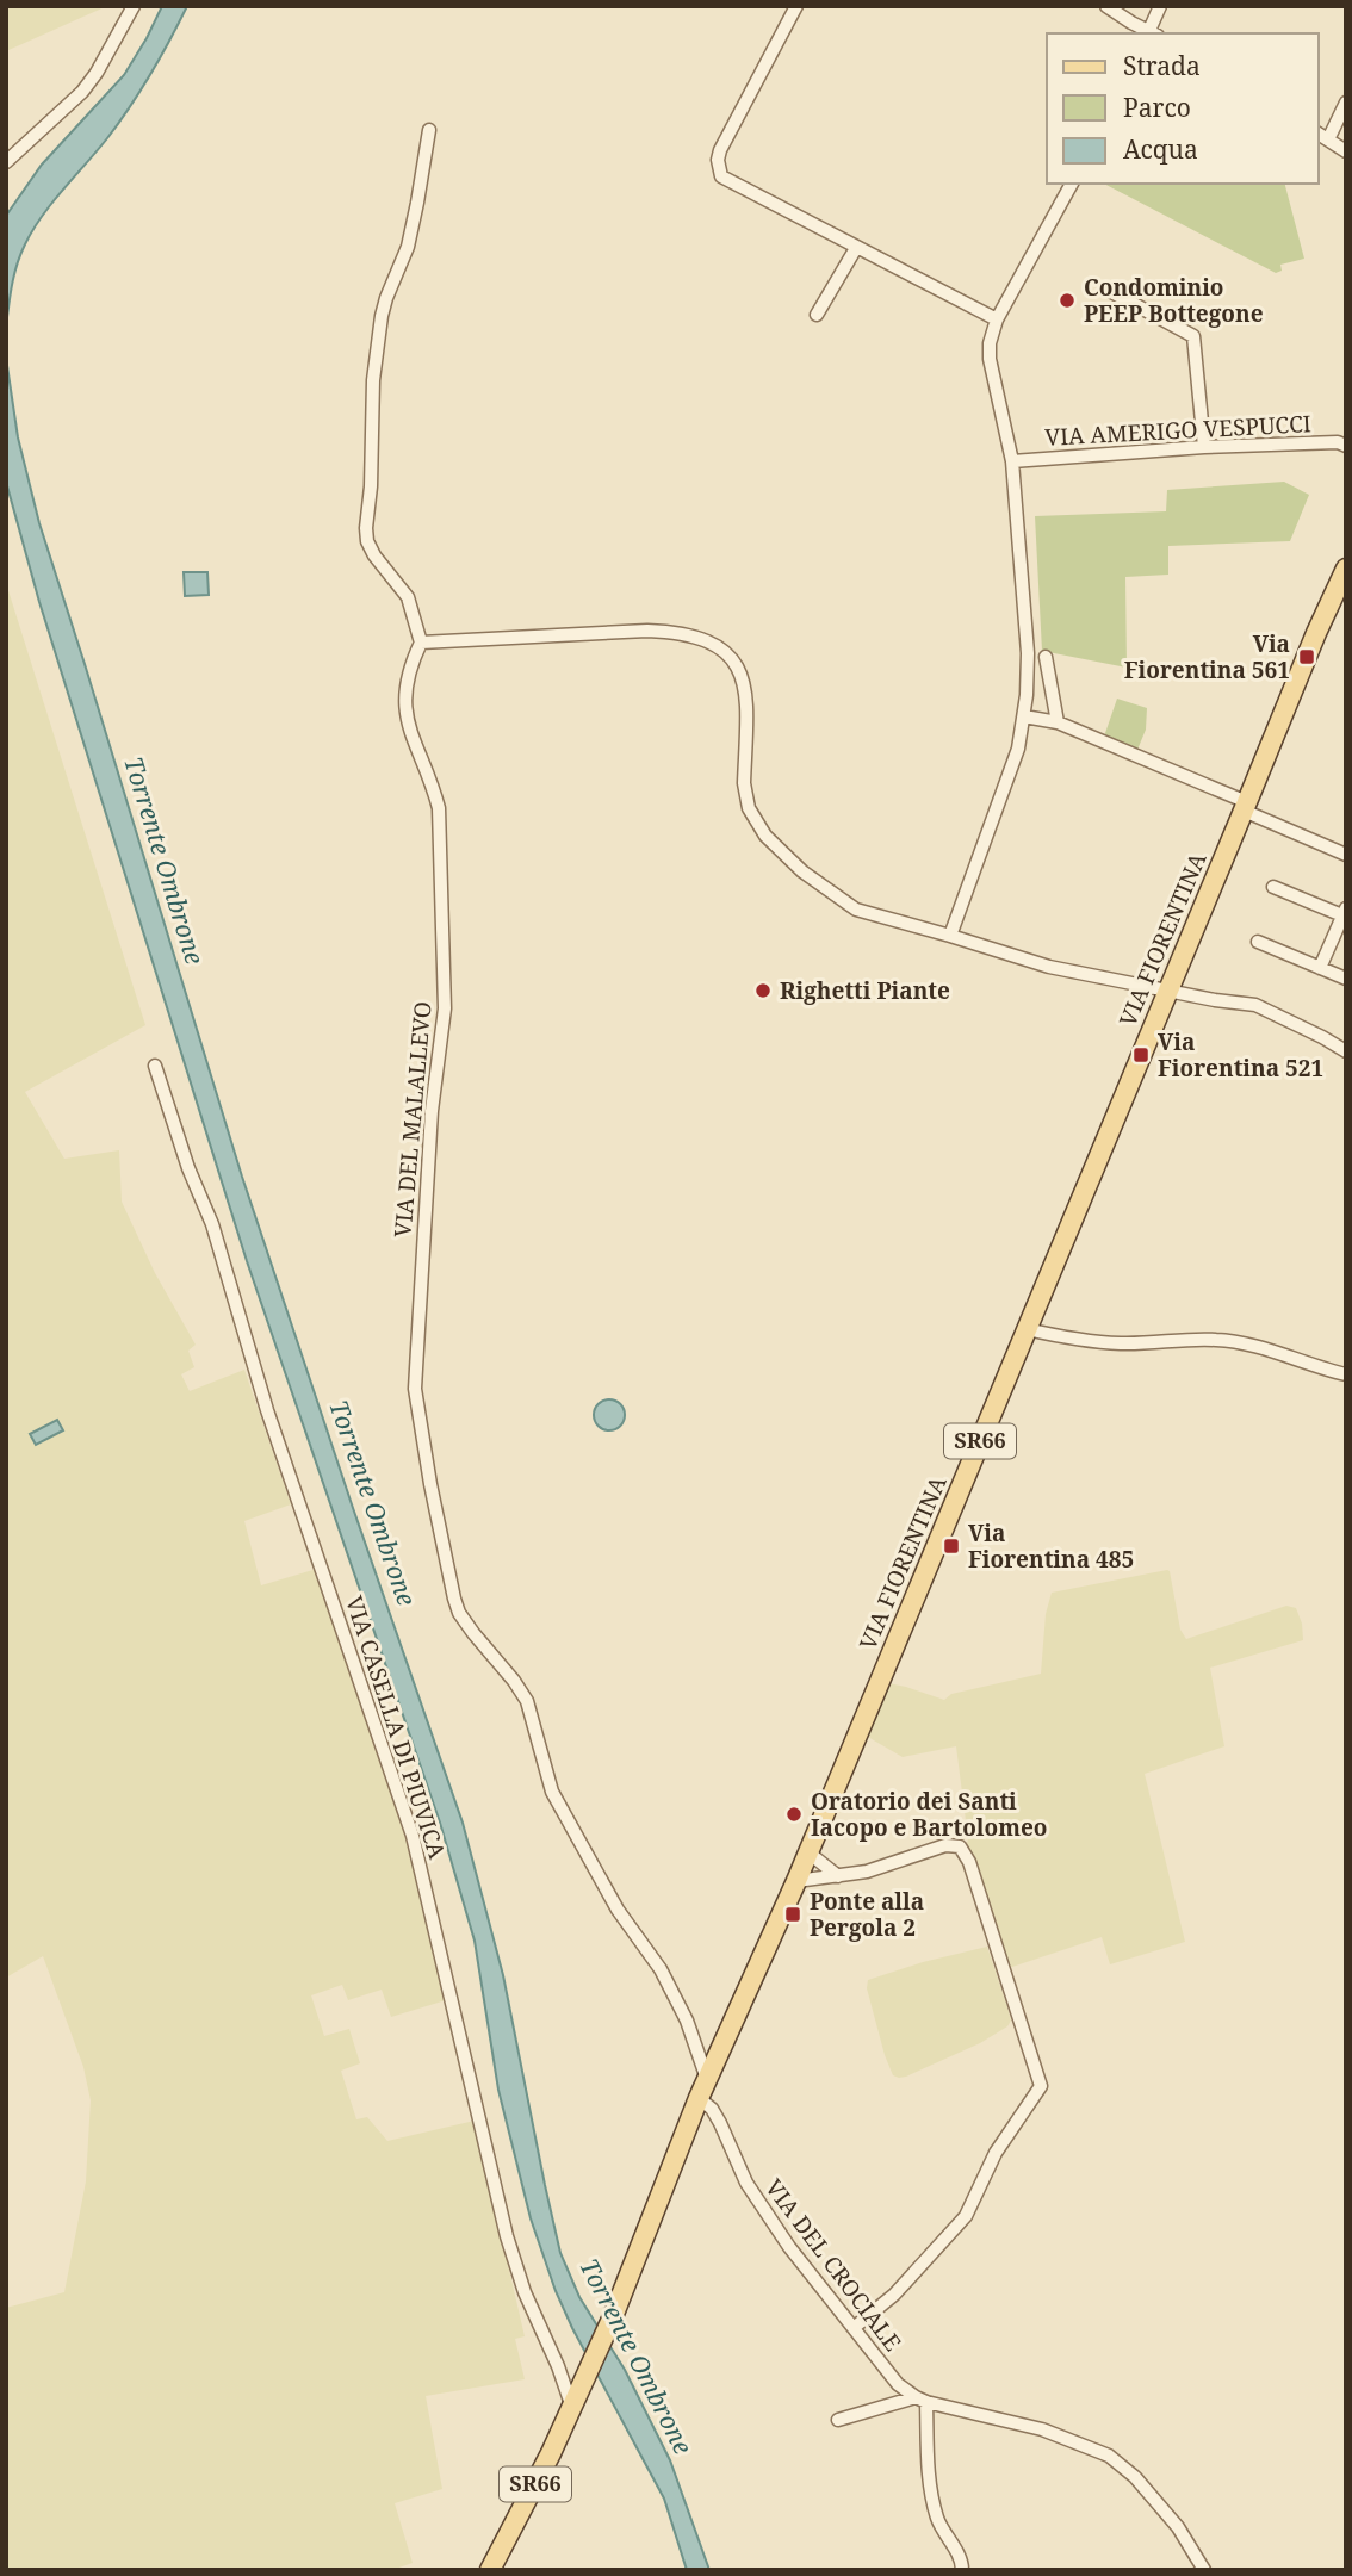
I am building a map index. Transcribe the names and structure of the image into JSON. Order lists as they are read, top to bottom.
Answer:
{
  "streets": {
    "main road": ["VIA FIORENTINA", "SR66"],
    "street": [
      "VIA AMERIGO VESPUCCI",
      "VIA DEL MALALLEVO",
      "VIA CASELLA DI PIUVICA",
      "VIA DEL CROCIALE"
    ]
  },
  "crossings": [
    ["VIA FIORENTINA", "VIA DEL MALALLEVO"],
    ["VIA FIORENTINA", "VIA CASELLA DI PIUVICA"],
    ["VIA FIORENTINA", "VIA DEL CROCIALE"]
  ],
  "water": ["Torrente Ombrone"],
  "places": {
    "other": ["Condominio PEEP Bottegone", "Righetti Piante", "Oratorio dei Santi Iacopo e Bartolomeo"],
    "transit": [
      "Via Fiorentina 561",
      "Via Fiorentina 521",
      "Via Fiorentina 485",
      "Ponte alla Pergola 2"
    ]
  },
  "legend": ["Strada", "Parco", "Acqua"]
}
